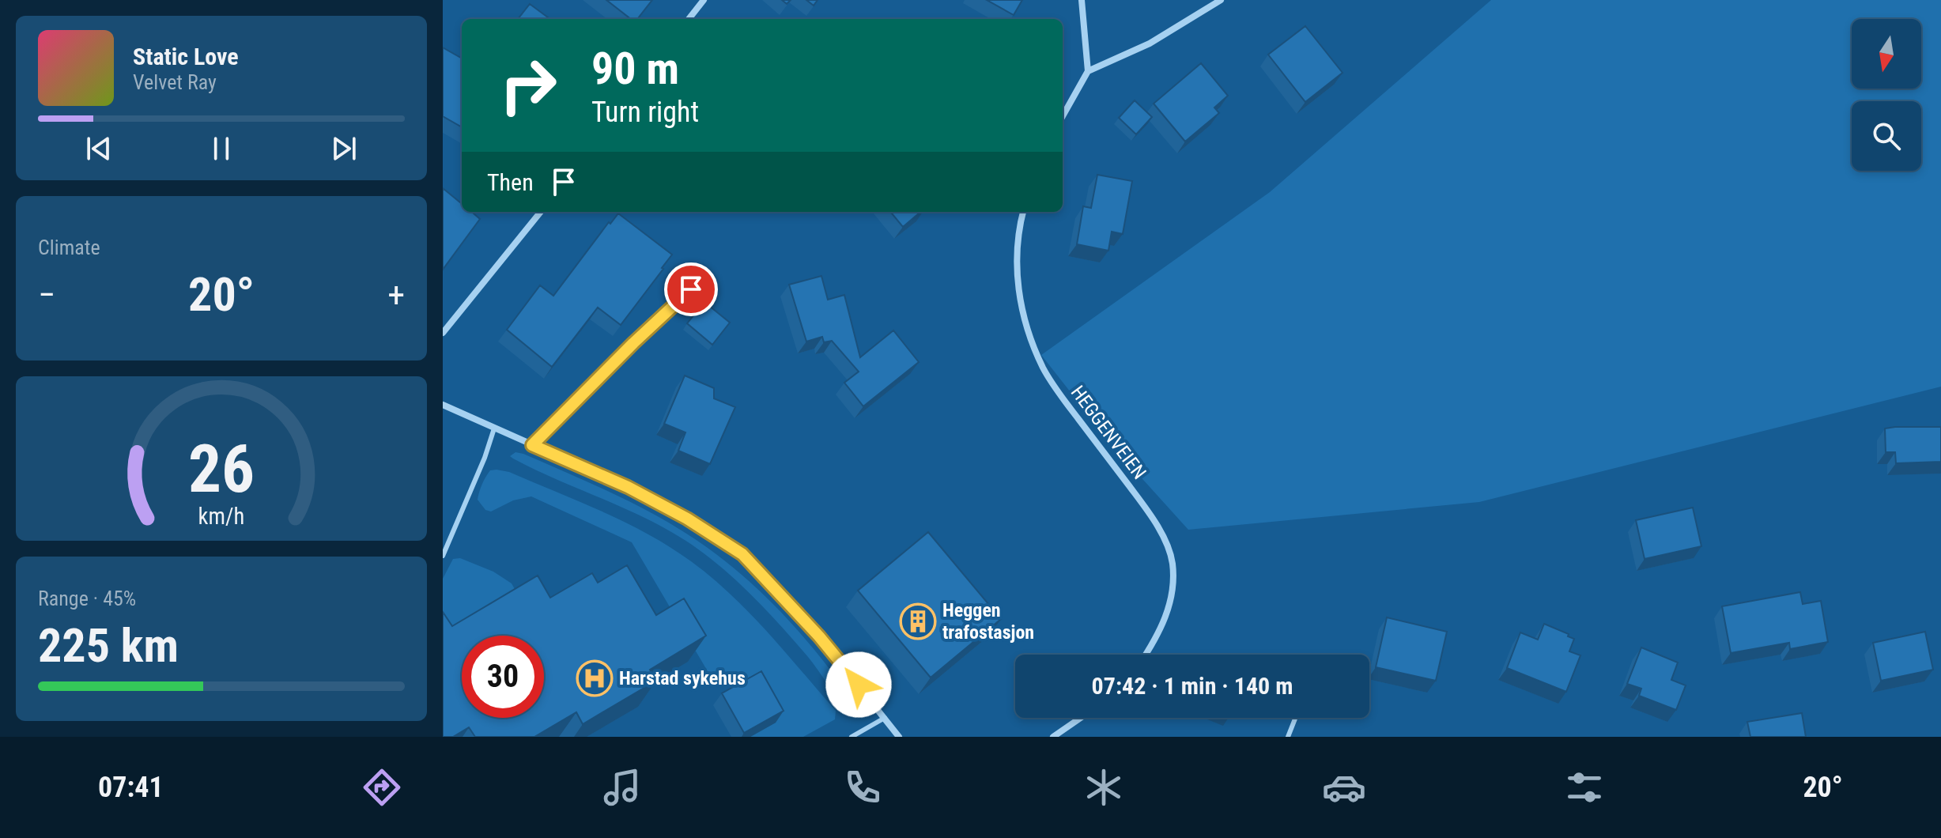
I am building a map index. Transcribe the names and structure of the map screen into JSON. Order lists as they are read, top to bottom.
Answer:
{
  "streets": {
    "street": ["HEGGENVEIEN"]
  },
  "places": {
    "building": ["Heggen trafostasjon"],
    "hospital": ["Harstad sykehus"]
  },
  "north": "bottom",
  "page": {
    "turn": ["90 m", "Turn right"],
    "song": ["Static Love", "Velvet Ray"],
    "then": "Then",
    "tile": [
      "Climate",
      ["Range · 45%", "225 km"]
    ],
    "heat": ["−", "20°", "+"],
    "limit": "30",
    "trip": "07:42 · 1 min · 140 m",
    "tabs": ["07:41", "20°"],
    "gauge": ["26", "km/h"]
  }
}
